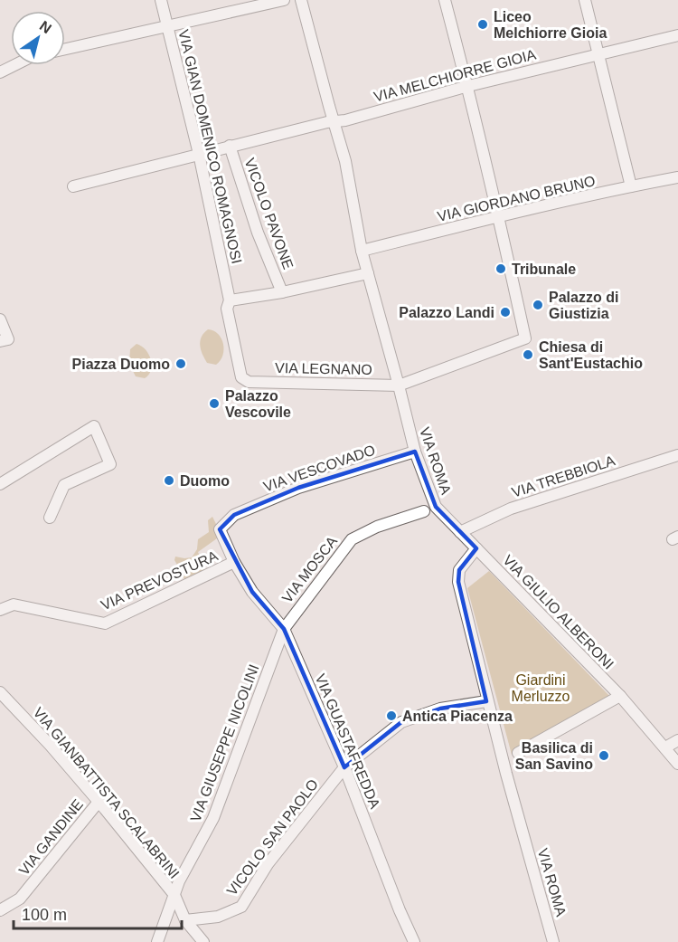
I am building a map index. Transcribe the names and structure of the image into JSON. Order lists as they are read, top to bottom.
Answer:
{
  "streets": {
    "street": [
      "VIA MELCHIORRE GIOIA",
      "VIA GIAN DOMENICO ROMAGNOSI",
      "VIA GIORDANO BRUNO",
      "VICOLO PAVONE",
      "VIA LEGNANO",
      "VIA ROMA",
      "VIA VESCOVADO",
      "VIA TREBBIOLA",
      "VIA MOSCA",
      "VIA PREVOSTURA",
      "VIA GIULIO ALBERONI",
      "VIA GUASTAFREDDA",
      "VIA GIUSEPPE NICOLINI",
      "VIA GIANBATTISTA SCALABRINI",
      "VIA GANDINE",
      "VICOLO SAN PAOLO"
    ]
  },
  "crossings": [
    ["VIA MELCHIORRE GIOIA", "VIA GIAN DOMENICO ROMAGNOSI"],
    ["VIA MELCHIORRE GIOIA", "VICOLO PAVONE"],
    ["VIA MELCHIORRE GIOIA", "VIA ROMA"],
    ["VIA GIAN DOMENICO ROMAGNOSI", "VIA LEGNANO"],
    ["VIA GIORDANO BRUNO", "VIA ROMA"],
    ["VIA LEGNANO", "VIA ROMA"],
    ["VIA ROMA", "VIA VESCOVADO"],
    ["VIA ROMA", "VIA TREBBIOLA"],
    ["VIA ROMA", "VIA GIULIO ALBERONI"],
    ["VIA ROMA", "VICOLO SAN PAOLO"],
    ["VIA VESCOVADO", "VIA GUASTAFREDDA"],
    ["VIA MOSCA", "VIA GUASTAFREDDA"],
    ["VIA MOSCA", "VIA GIUSEPPE NICOLINI"],
    ["VIA PREVOSTURA", "VIA GUASTAFREDDA"],
    ["VIA GUASTAFREDDA", "VIA GIUSEPPE NICOLINI"],
    ["VIA GUASTAFREDDA", "VICOLO SAN PAOLO"],
    ["VIA GIUSEPPE NICOLINI", "VIA GIANBATTISTA SCALABRINI"],
    ["VIA GIANBATTISTA SCALABRINI", "VIA GANDINE"],
    ["VIA GIANBATTISTA SCALABRINI", "VICOLO SAN PAOLO"]
  ],
  "parks": ["Giardini Merluzzo"],
  "places": [
    "Liceo Melchiorre Gioia",
    "Tribunale",
    "Palazzo di Giustizia",
    "Palazzo Landi",
    "Chiesa di Sant'Eustachio",
    "Piazza Duomo",
    "Palazzo Vescovile",
    "Duomo",
    "Antica Piacenza",
    "Basilica di San Savino"
  ],
  "scale_bar": "100 m",
  "north": "top right"
}
